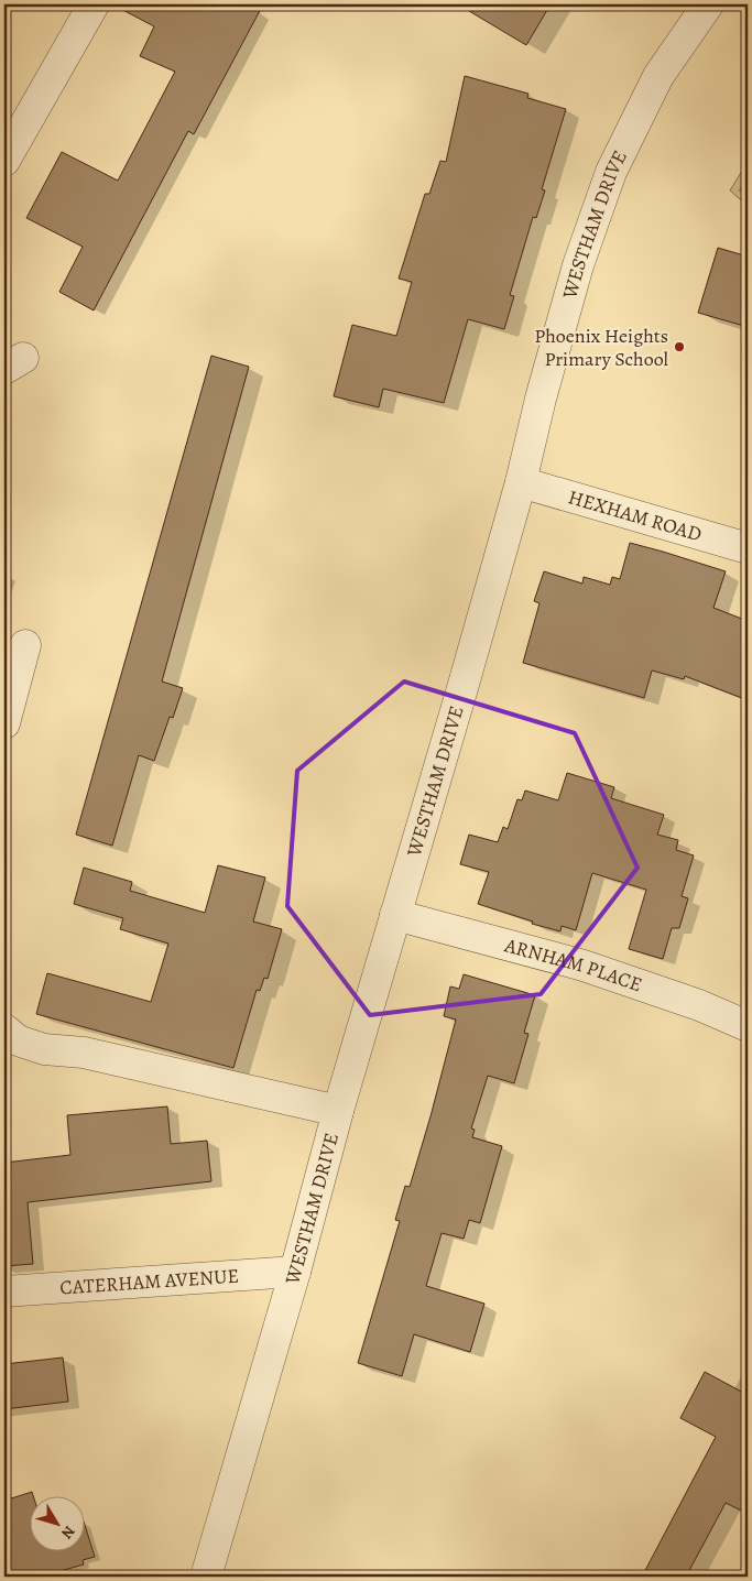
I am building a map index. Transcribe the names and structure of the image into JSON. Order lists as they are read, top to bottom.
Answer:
{
  "streets": {
    "street": [
      "WESTHAM DRIVE",
      "HEXHAM ROAD",
      "ARNHAM PLACE",
      "CATERHAM AVENUE"
    ]
  },
  "crossings": [
    ["WESTHAM DRIVE", "HEXHAM ROAD"],
    ["WESTHAM DRIVE", "ARNHAM PLACE"],
    ["WESTHAM DRIVE", "CATERHAM AVENUE"]
  ],
  "places": ["Phoenix Heights Primary School"],
  "north": "bottom right"
}
